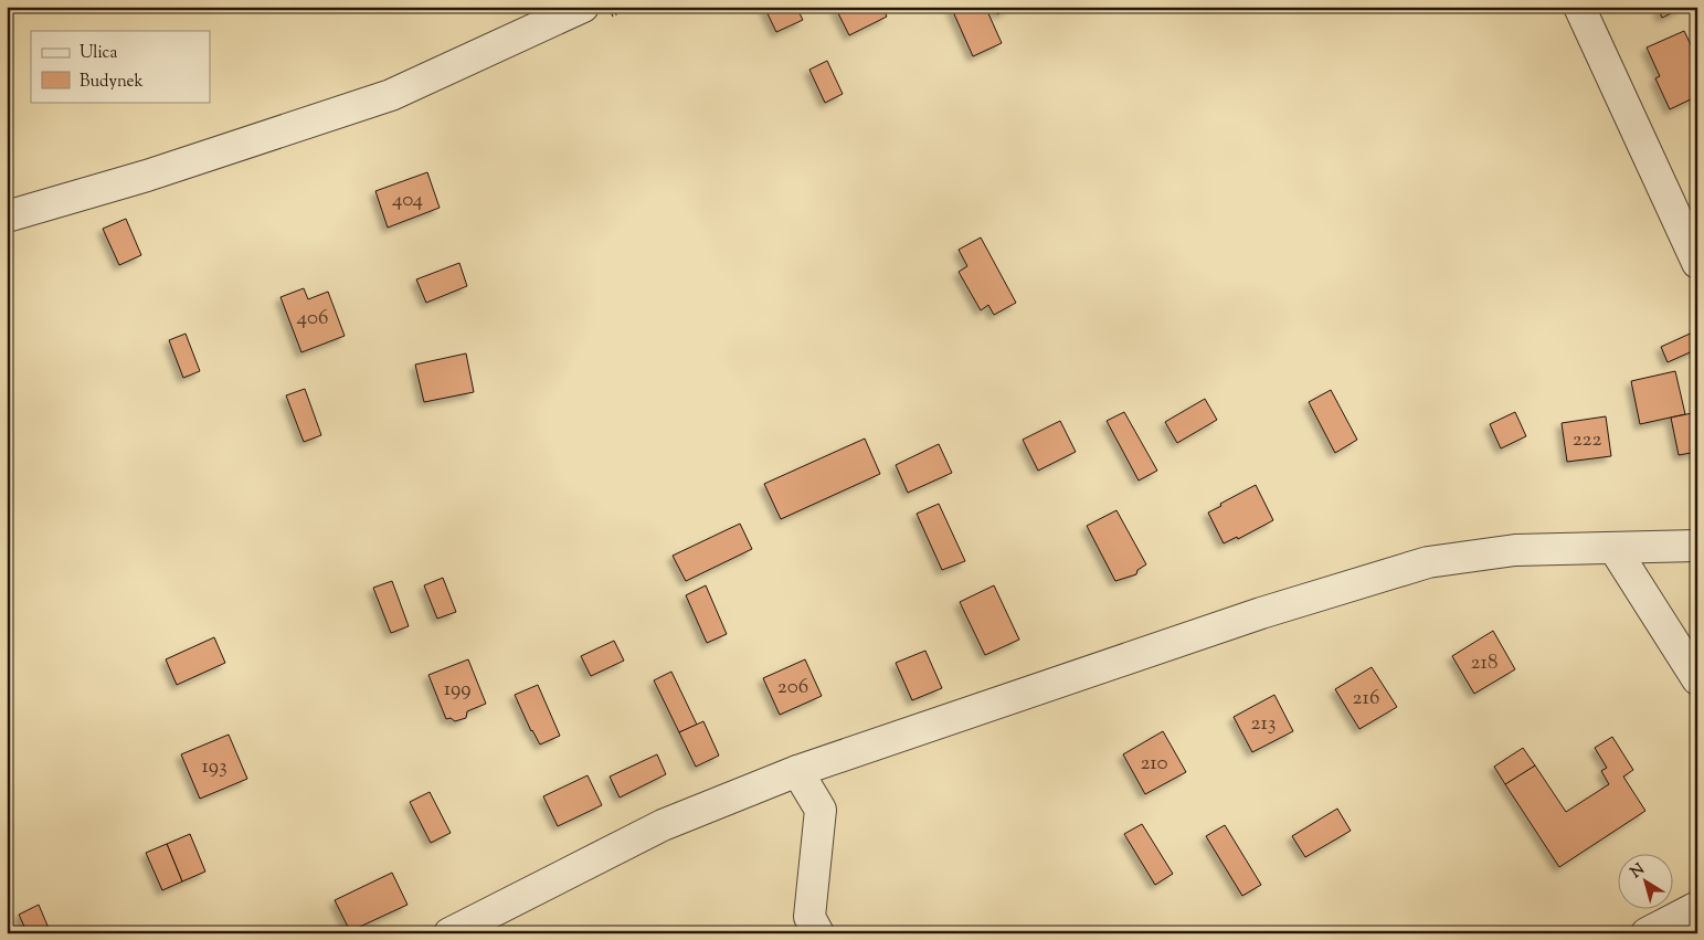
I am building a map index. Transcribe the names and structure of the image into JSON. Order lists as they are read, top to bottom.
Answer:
{
  "house_numbers": [
    "404",
    "406",
    "222",
    "218",
    "206",
    "199",
    "216",
    "213",
    "210",
    "193"
  ],
  "legend": ["Ulica", "Budynek"],
  "north": "top left"
}
